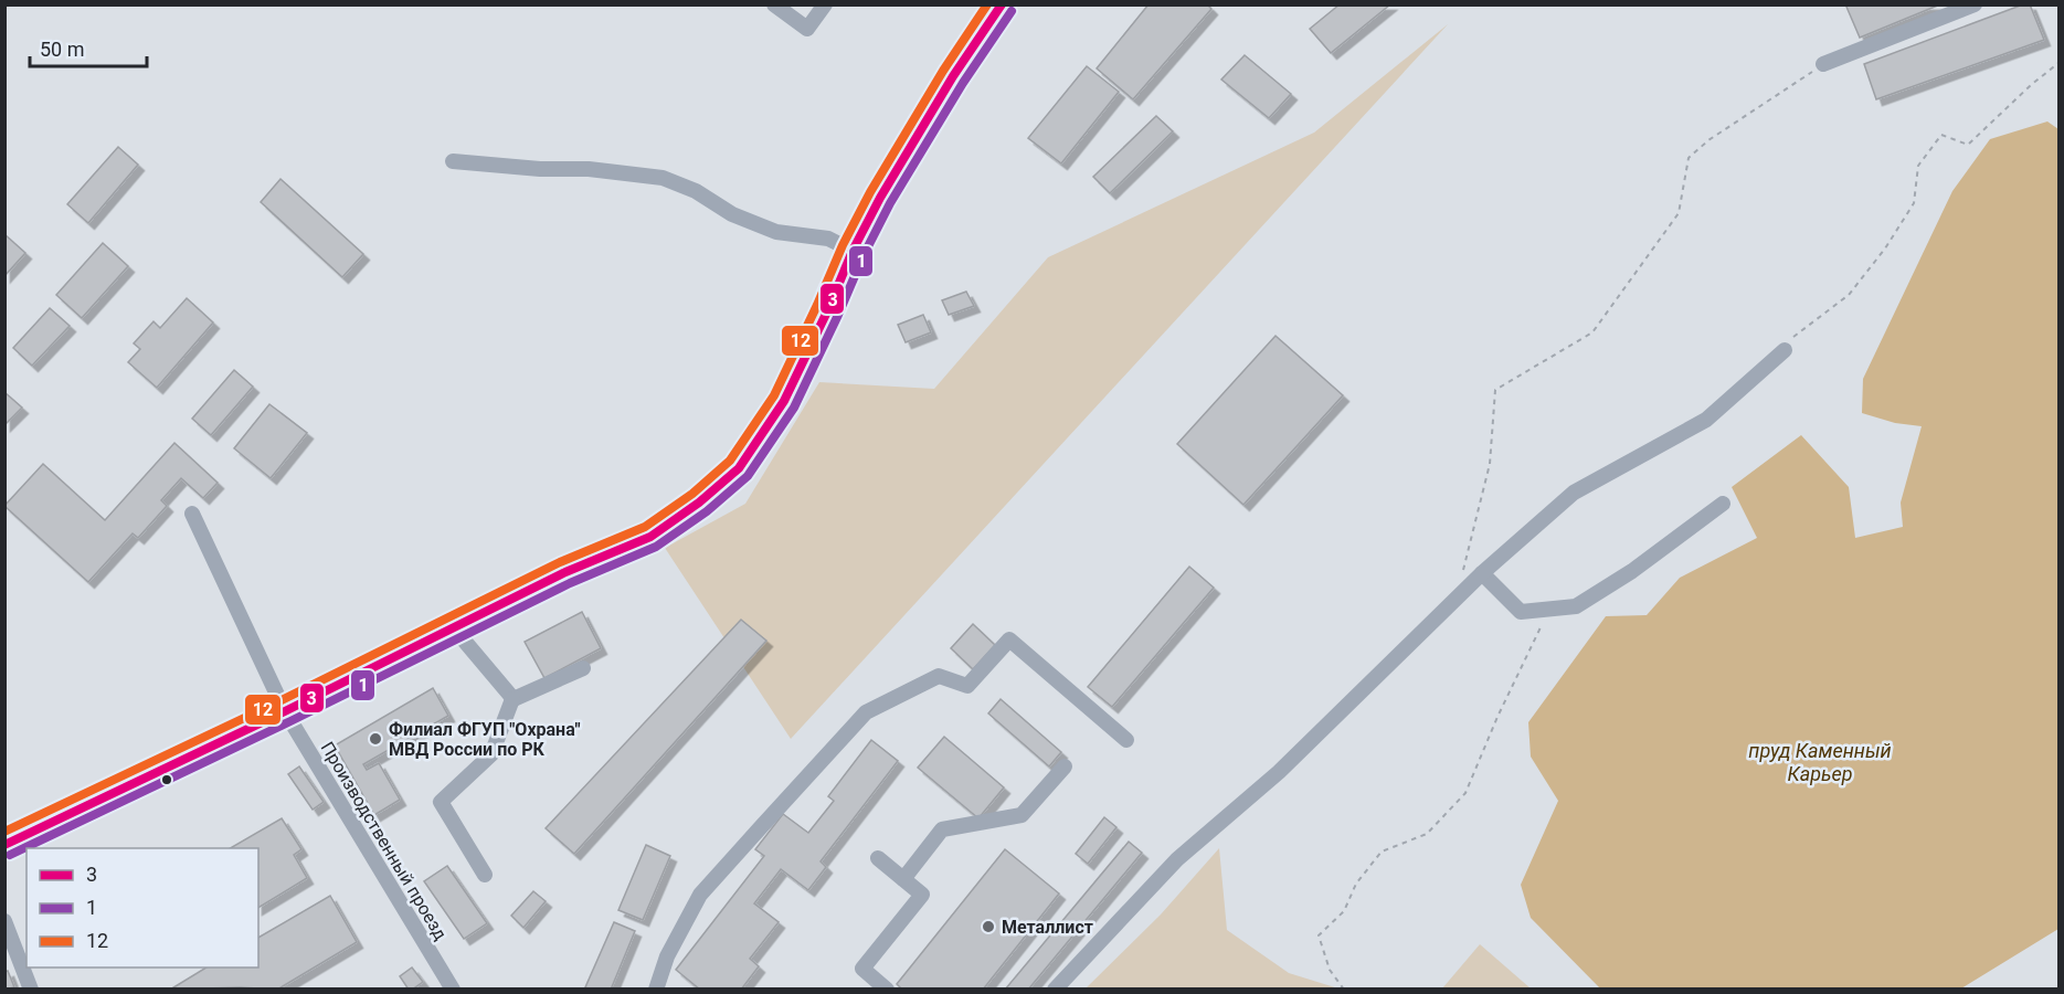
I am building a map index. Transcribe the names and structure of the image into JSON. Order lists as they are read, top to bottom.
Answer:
{
  "streets": {
    "street": ["Производственный проезд"]
  },
  "water": ["пруд Каменный Карьер"],
  "places": ["Филиал ФГУП \"Охрана\" МВД России по РК", "Металлист"],
  "lines": ["transit line 3", "transit line 12", "transit line 1"],
  "legend": ["3", "1", "12"],
  "scale_bar": "50 m"
}
